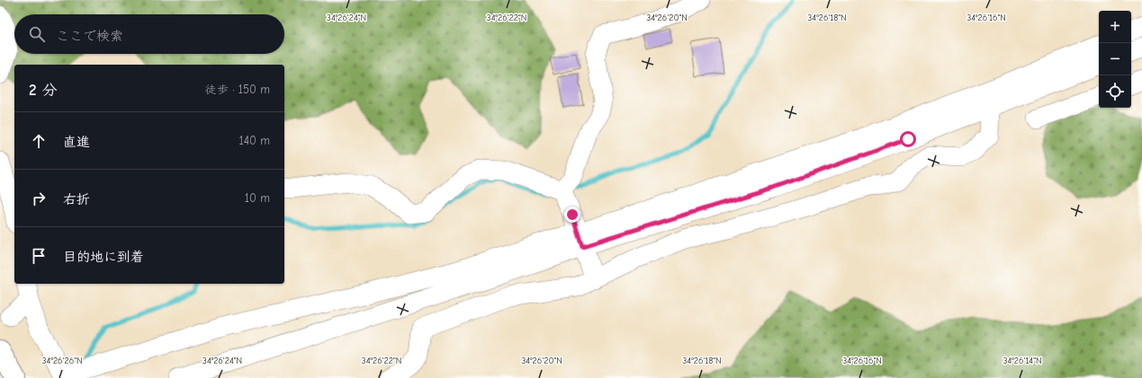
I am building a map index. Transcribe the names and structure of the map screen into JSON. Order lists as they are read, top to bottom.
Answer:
{
  "page": {
    "map_buttons": ["+", "−"],
    "search": "ここで検索",
    "heading": ["2 分", "徒歩 · 150 m"],
    "list": [
      ["直進", "140 m"],
      ["右折", "10 m"],
      "目的地に到着"
    ]
  },
  "coordinates": [
    "34°26'24\"N",
    "34°26'22\"N",
    "34°26'20\"N",
    "34°26'18\"N",
    "34°26'16\"N",
    "34°26'26\"N",
    "34°26'14\"N"
  ]
}
